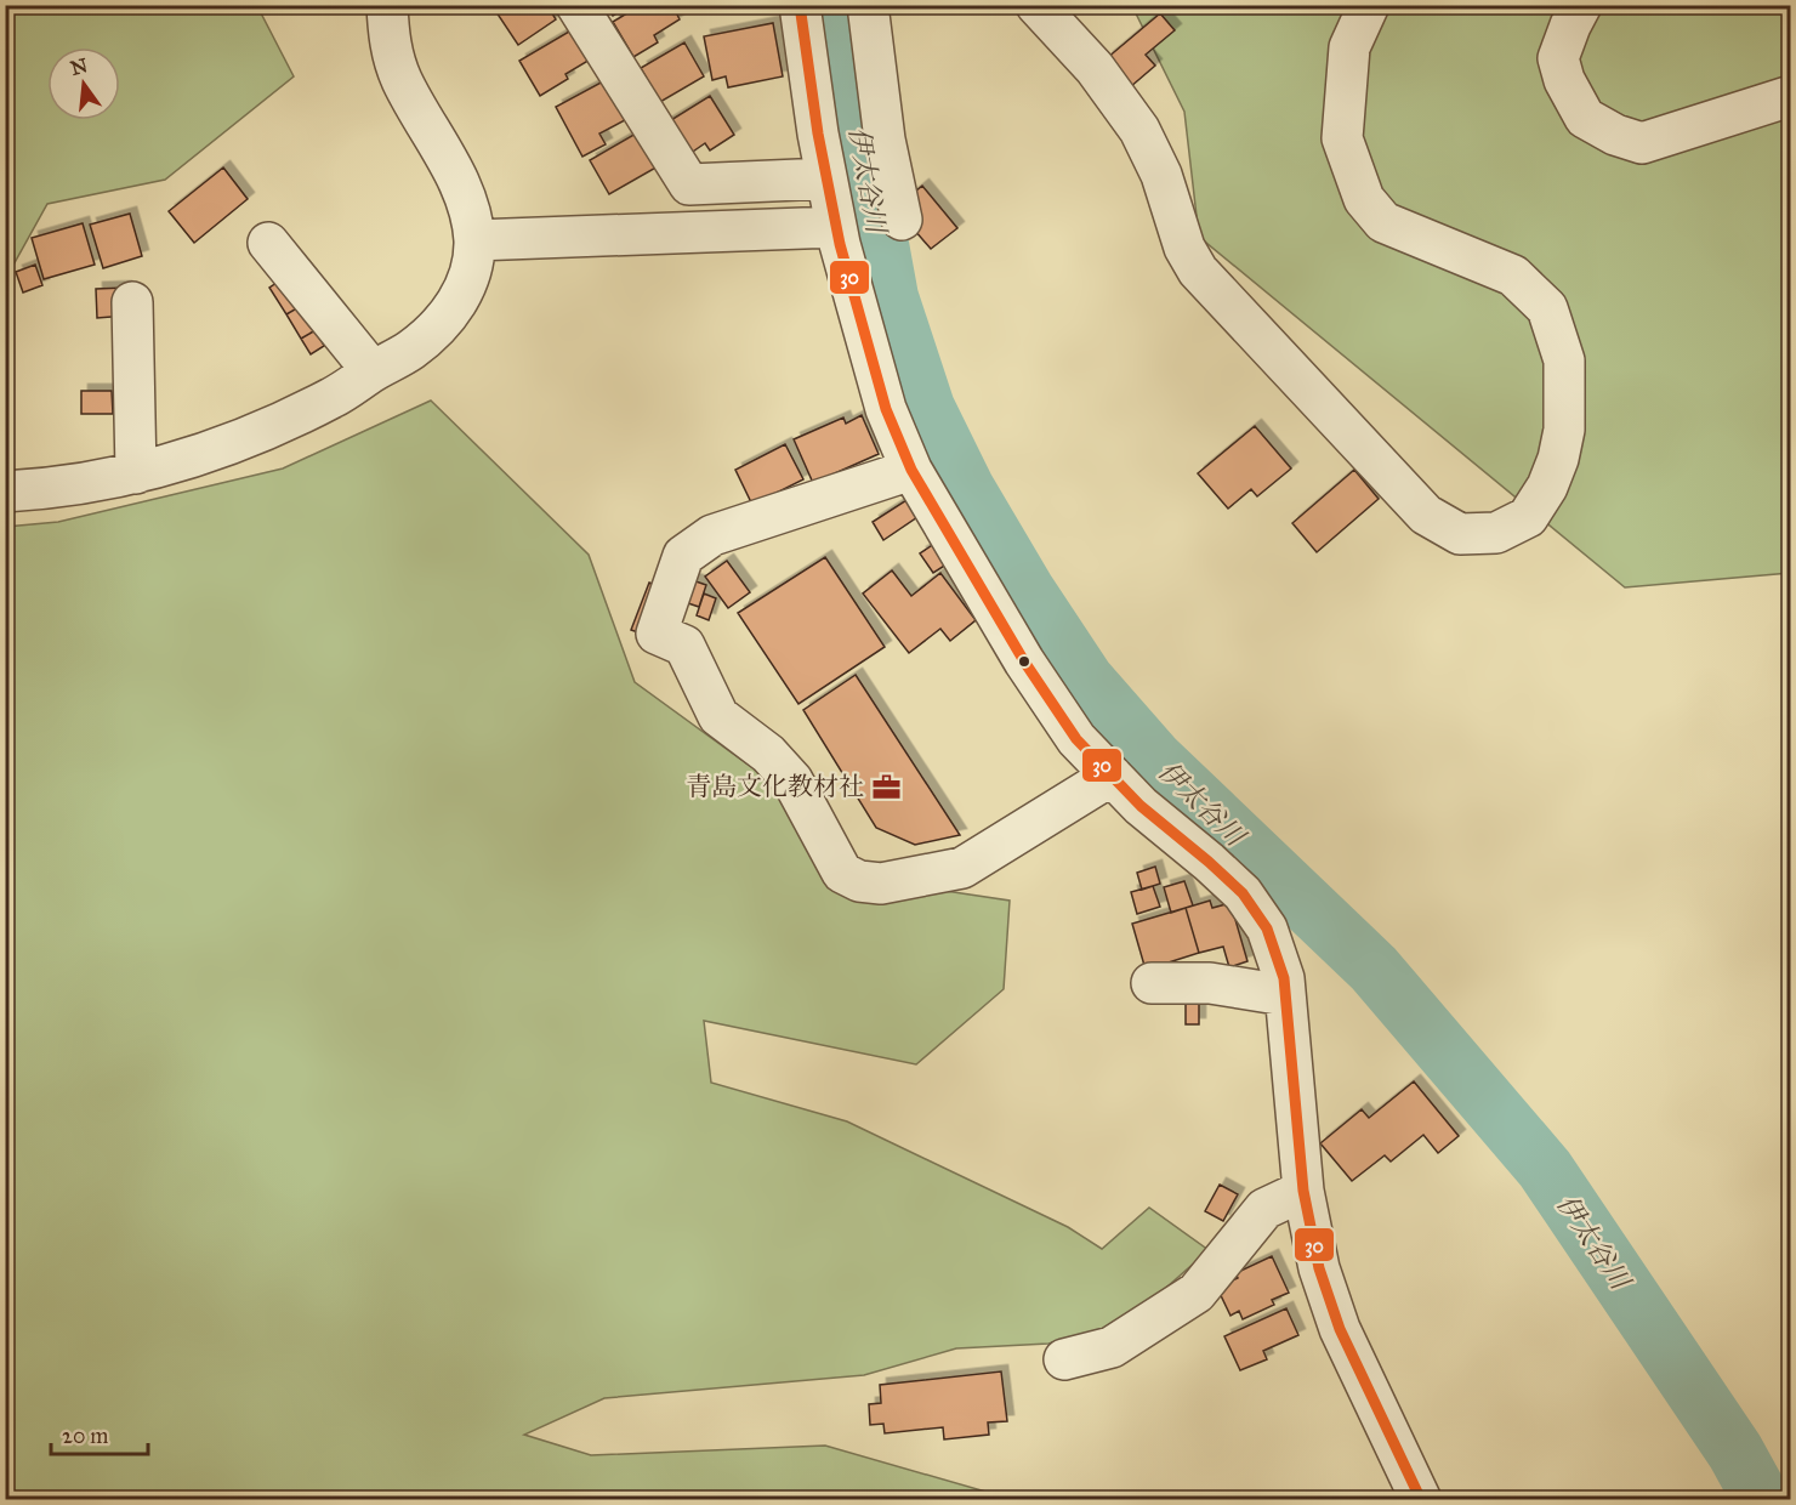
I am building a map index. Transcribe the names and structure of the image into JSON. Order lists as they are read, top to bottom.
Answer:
{
  "water": ["伊太谷川"],
  "places": {
    "office": ["青島文化教材社"]
  },
  "lines": ["transit line 30"],
  "scale_bar": "20 m",
  "north": "top"
}
